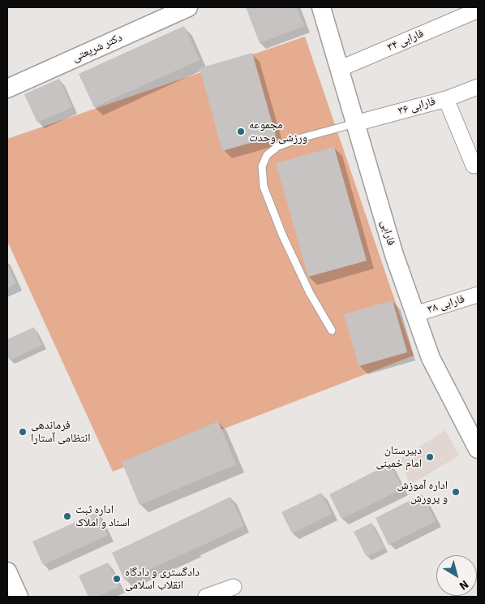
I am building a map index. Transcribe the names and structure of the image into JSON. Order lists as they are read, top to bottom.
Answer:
{
  "streets": {
    "street": [
      "فارابی ۳۴",
      "دکتر شریعتی",
      "فارابی ۳۶",
      "فارابی",
      "فارابی ۳۸"
    ]
  },
  "crossings": [
    ["فارابی ۳۴", "فارابی"],
    ["فارابی ۳۶", "فارابی"],
    ["فارابی", "فارابی ۳۸"]
  ],
  "places": [
    "مجموعه ورزشی وحدت",
    "فرماندهی انتظامی آستارا",
    "دبیرستان امام خمینی",
    "اداره آموزش و پرورش",
    "اداره ثبت اسناد و املاک",
    "دادگستری و دادگاه انقلاب اسلامی"
  ],
  "north": "bottom right"
}
